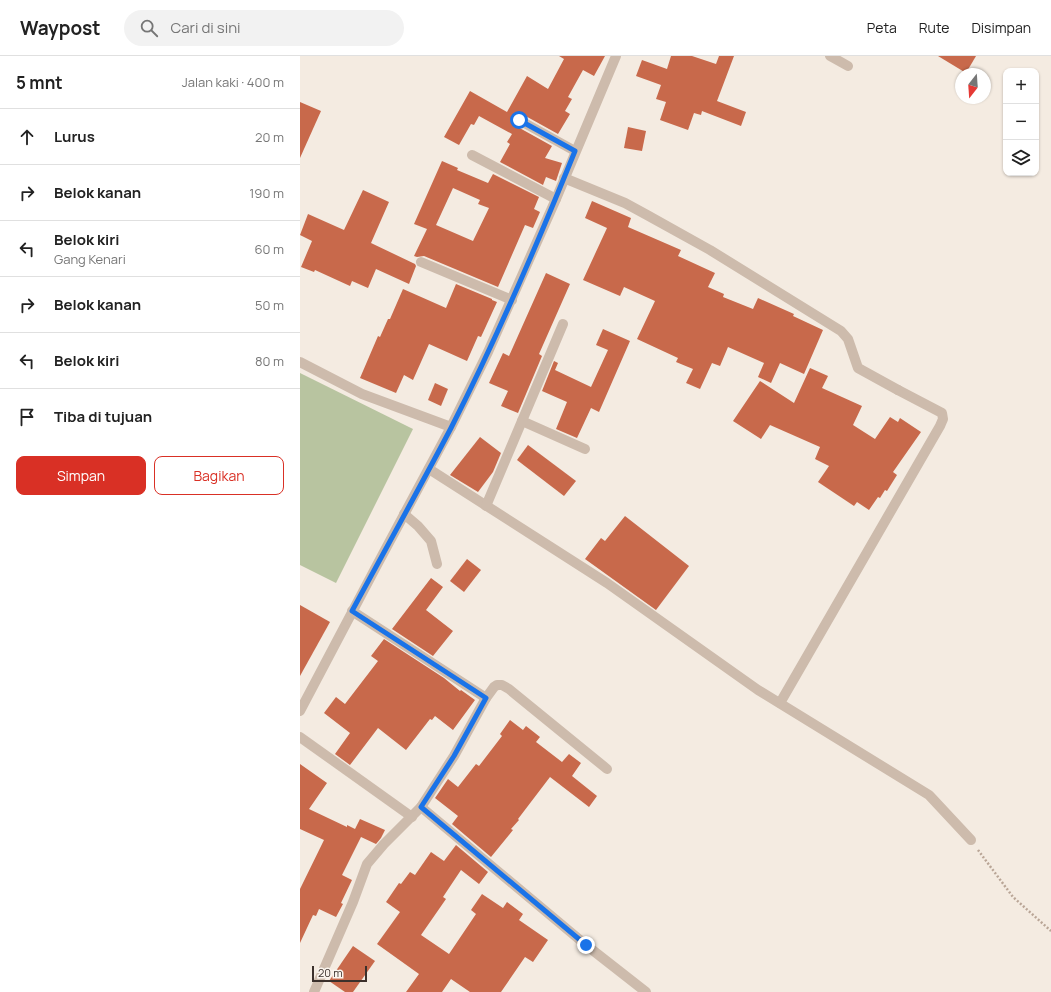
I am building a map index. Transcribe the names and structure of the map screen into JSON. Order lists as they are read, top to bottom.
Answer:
{
  "scale_bar": "20 m",
  "north": "bottom",
  "page": {
    "header": "Waypost",
    "search": "Cari di sini",
    "nav": ["Peta", "Rute", "Disimpan"],
    "heading": ["5 mnt", "Jalan kaki · 400 m"],
    "map_buttons": ["+", "−"],
    "list": [
      ["Lurus", "20 m"],
      ["Belok kanan", "190 m"],
      ["Belok kiri", "Gang Kenari", "60 m"],
      ["Belok kanan", "50 m"],
      ["Belok kiri", "80 m"],
      "Tiba di tujuan"
    ],
    "buttons": ["Simpan", "Bagikan"],
    "scale": "20 m"
  }
}
